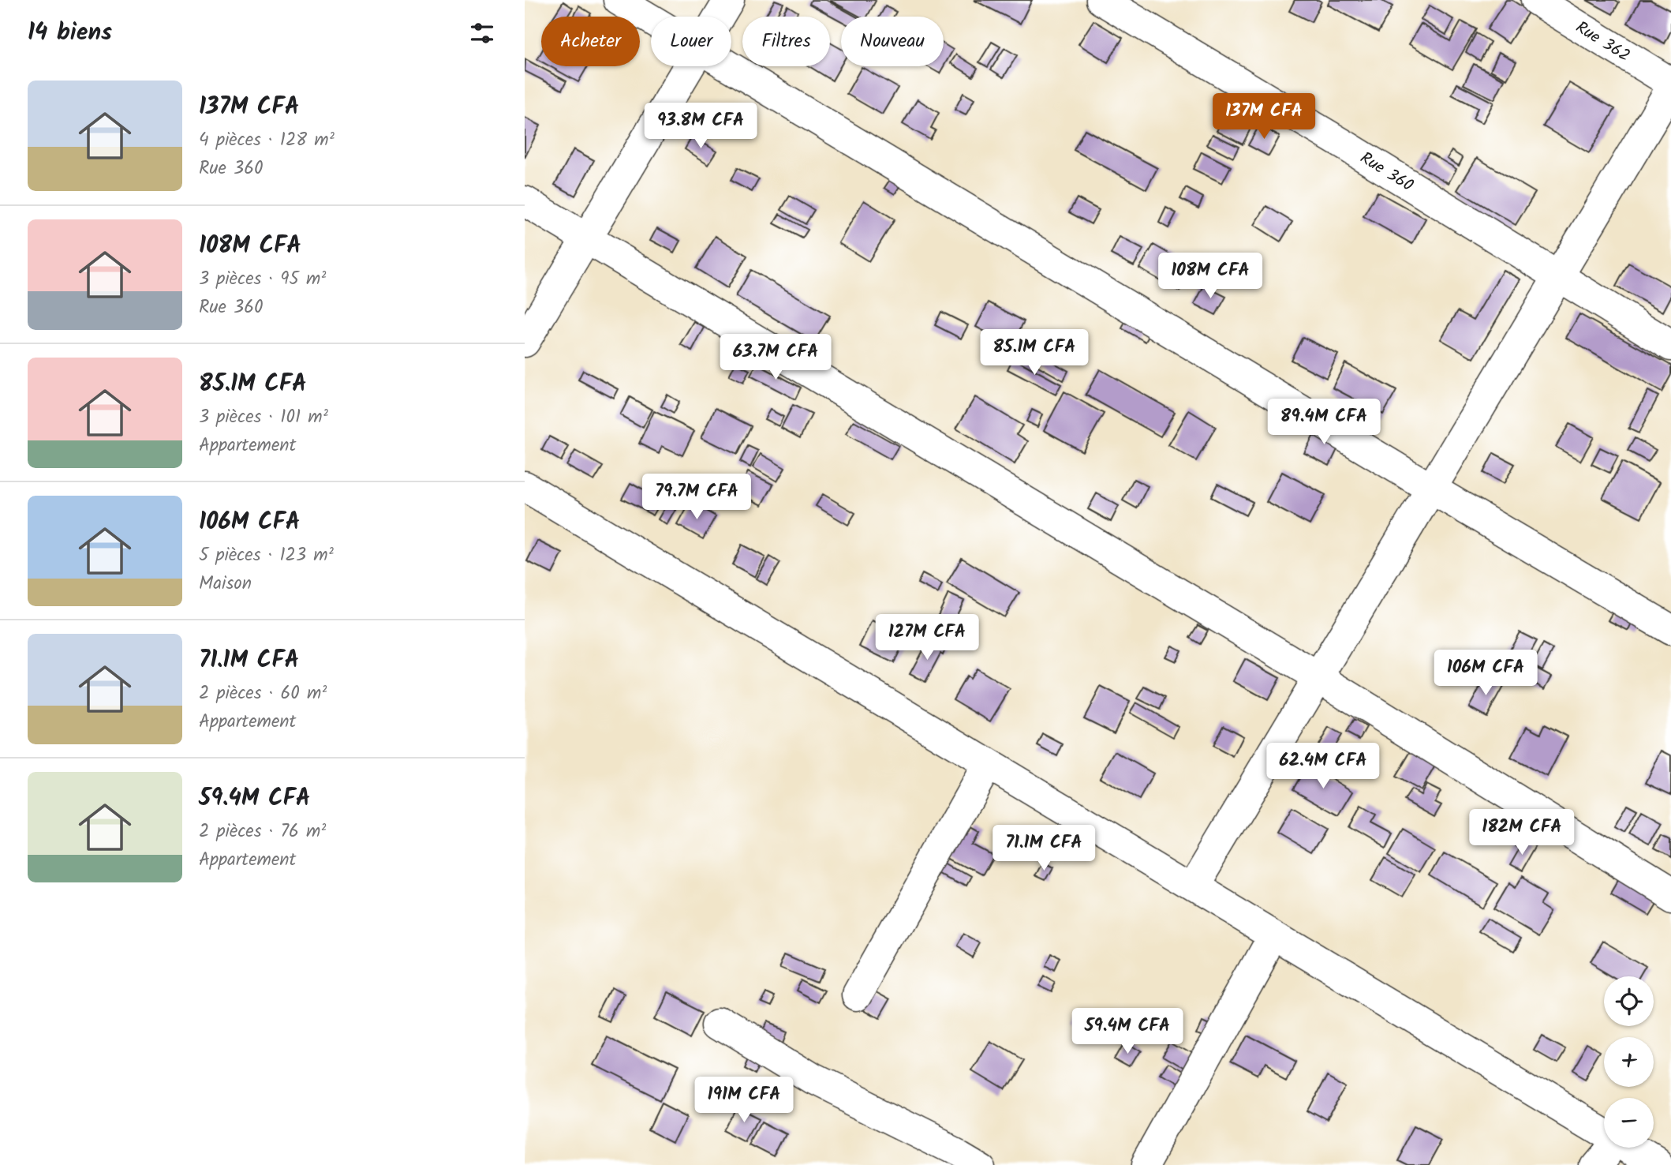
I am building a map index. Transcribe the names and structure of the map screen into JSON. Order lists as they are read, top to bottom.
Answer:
{
  "streets": {
    "street": ["Rue 362", "Rue 360"]
  },
  "page": {
    "heading": "14 biens",
    "chip": [
      "Acheter",
      "Louer",
      "Filtres",
      "Nouveau"
    ],
    "list": [
      {
        "name": "137M CFA",
        "note": "4 pièces · 128 m² · Rue 360"
      },
      {
        "name": "108M CFA",
        "note": "3 pièces · 95 m² · Rue 360"
      },
      {
        "name": "85.1M CFA",
        "note": "3 pièces · 101 m² · Appartement"
      },
      {
        "name": "106M CFA",
        "note": "5 pièces · 123 m² · Maison"
      },
      {
        "name": "71.1M CFA",
        "note": "2 pièces · 60 m² · Appartement"
      },
      {
        "name": "59.4M CFA",
        "note": "2 pièces · 76 m² · Appartement"
      }
    ],
    "price": [
      "137M CFA",
      "93.8M CFA",
      "108M CFA",
      "85.1M CFA",
      "63.7M CFA",
      "89.4M CFA",
      "79.7M CFA",
      "127M CFA",
      "106M CFA",
      "62.4M CFA",
      "182M CFA",
      "71.1M CFA",
      "59.4M CFA",
      "191M CFA"
    ],
    "map_buttons": ["+", "−"]
  }
}
